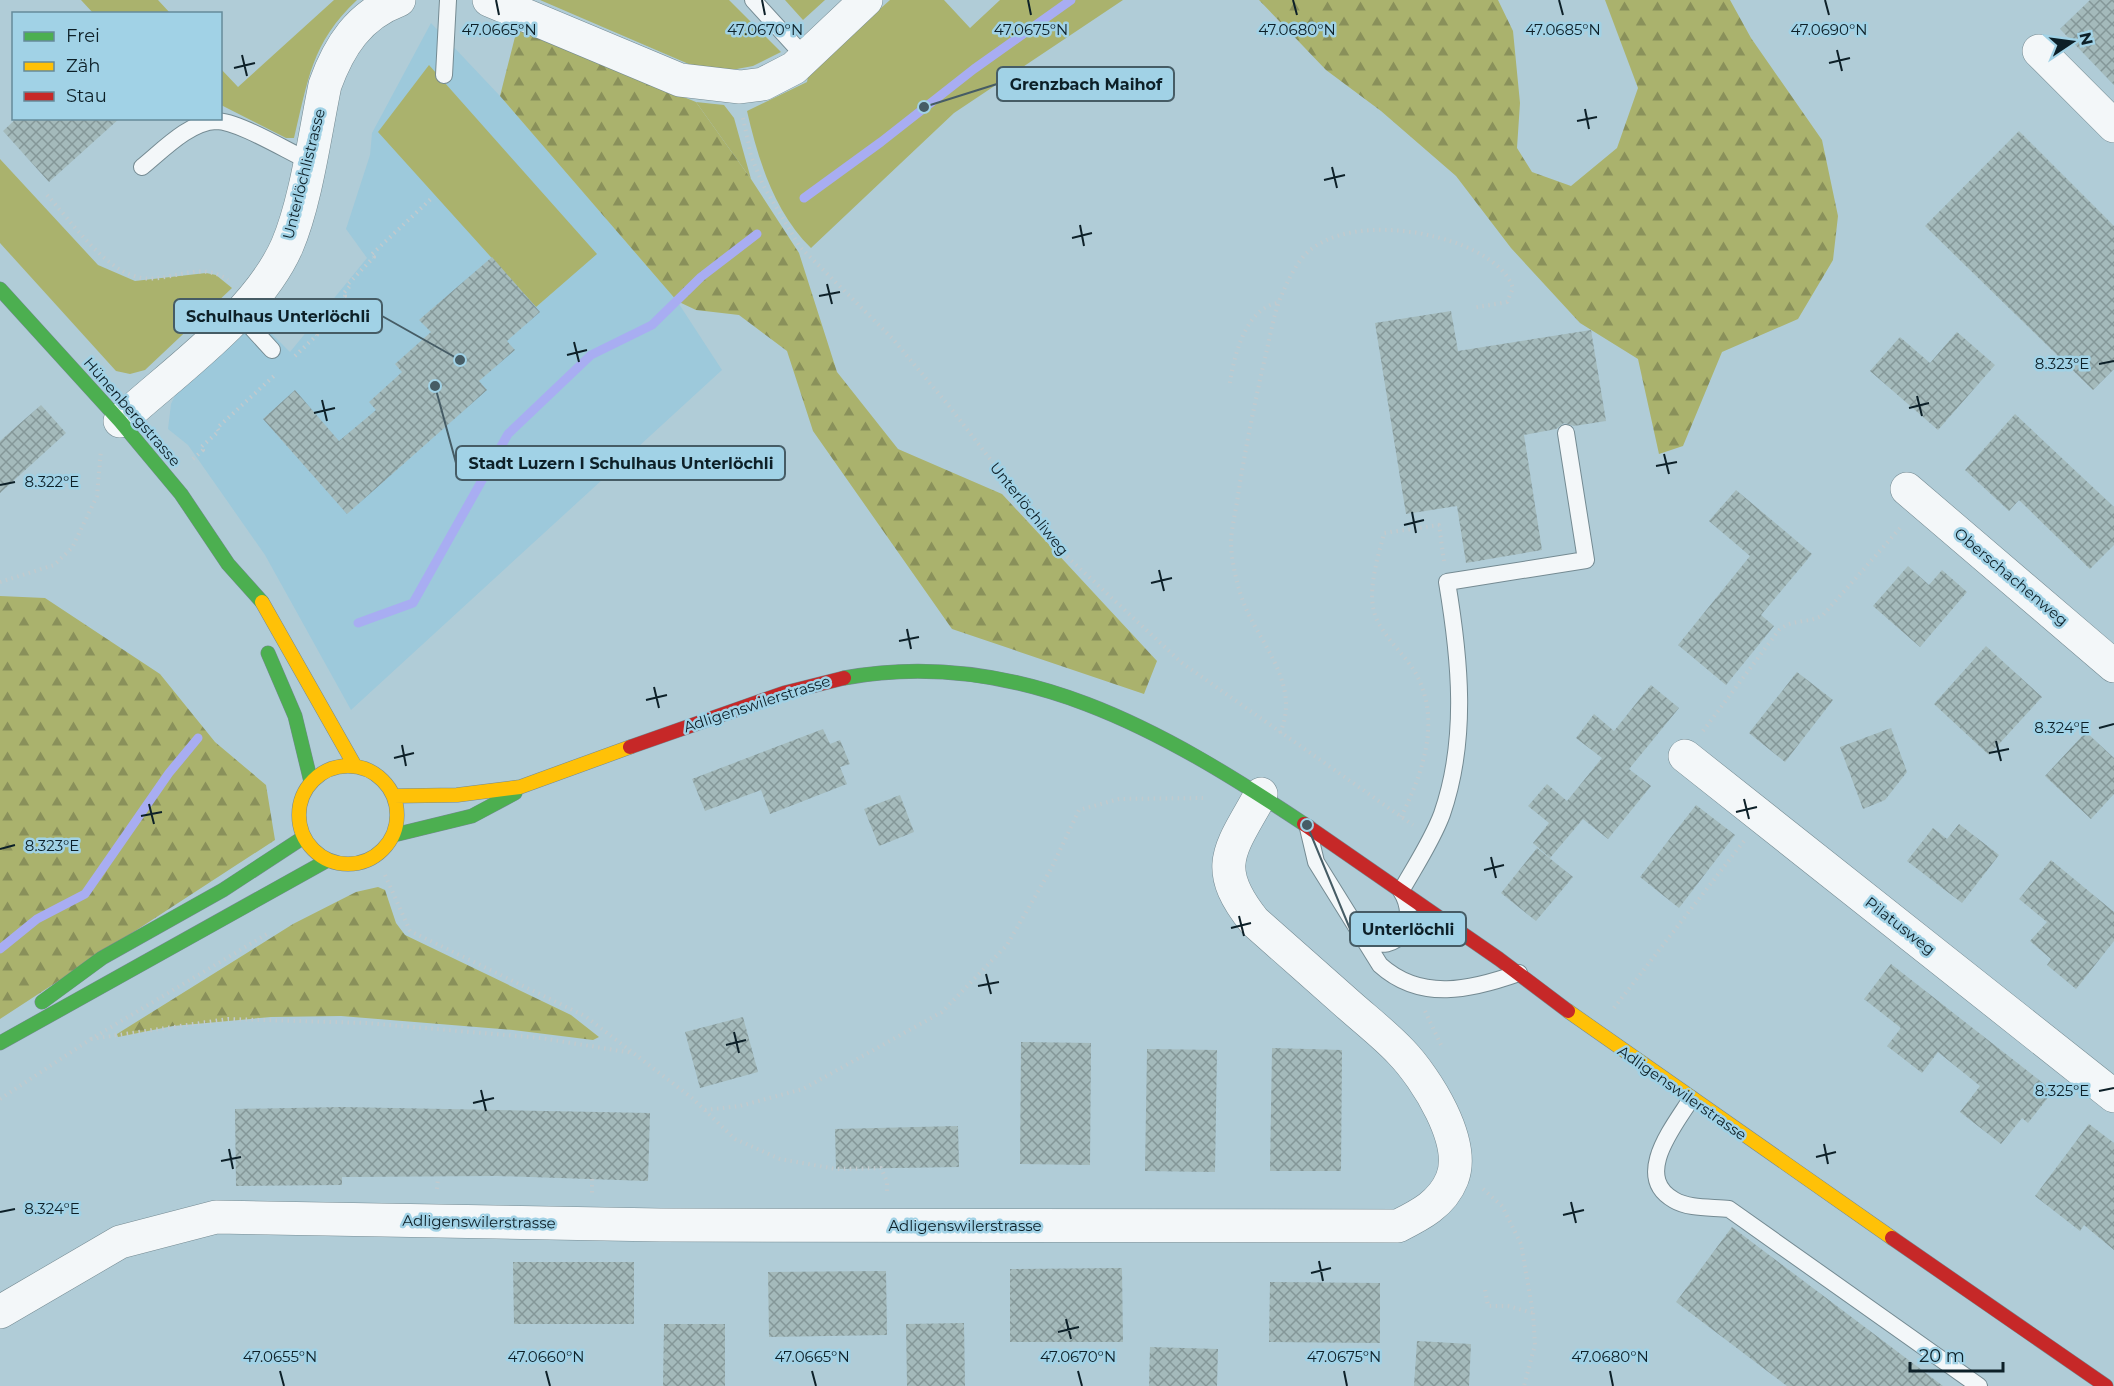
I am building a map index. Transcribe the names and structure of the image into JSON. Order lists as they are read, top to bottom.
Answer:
{
  "streets": {
    "main road": ["Hünenbergstrasse", "Adligenswilerstrasse"],
    "street": ["Unterlöchlistrasse", "Oberschachenweg", "Pilatusweg"],
    "path": ["Unterlöchliweg"]
  },
  "crossings": [
    ["Unterlöchlistrasse", "Hünenbergstrasse"],
    ["Hünenbergstrasse", "Adligenswilerstrasse"]
  ],
  "places": [
    "Grenzbach Maihof",
    "Schulhaus Unterlöchli",
    "Stadt Luzern I Schulhaus Unterlöchli",
    "Unterlöchli"
  ],
  "legend": ["Frei", "Zäh", "Stau"],
  "scale_bar": "20 m",
  "north": "right",
  "coordinates": [
    "47.0665°N",
    "47.0670°N",
    "47.0675°N",
    "47.0680°N",
    "47.0685°N",
    "47.0690°N",
    "8.323°E",
    "8.322°E",
    "8.324°E",
    "8.325°E",
    "47.0655°N",
    "47.0660°N"
  ]
}
